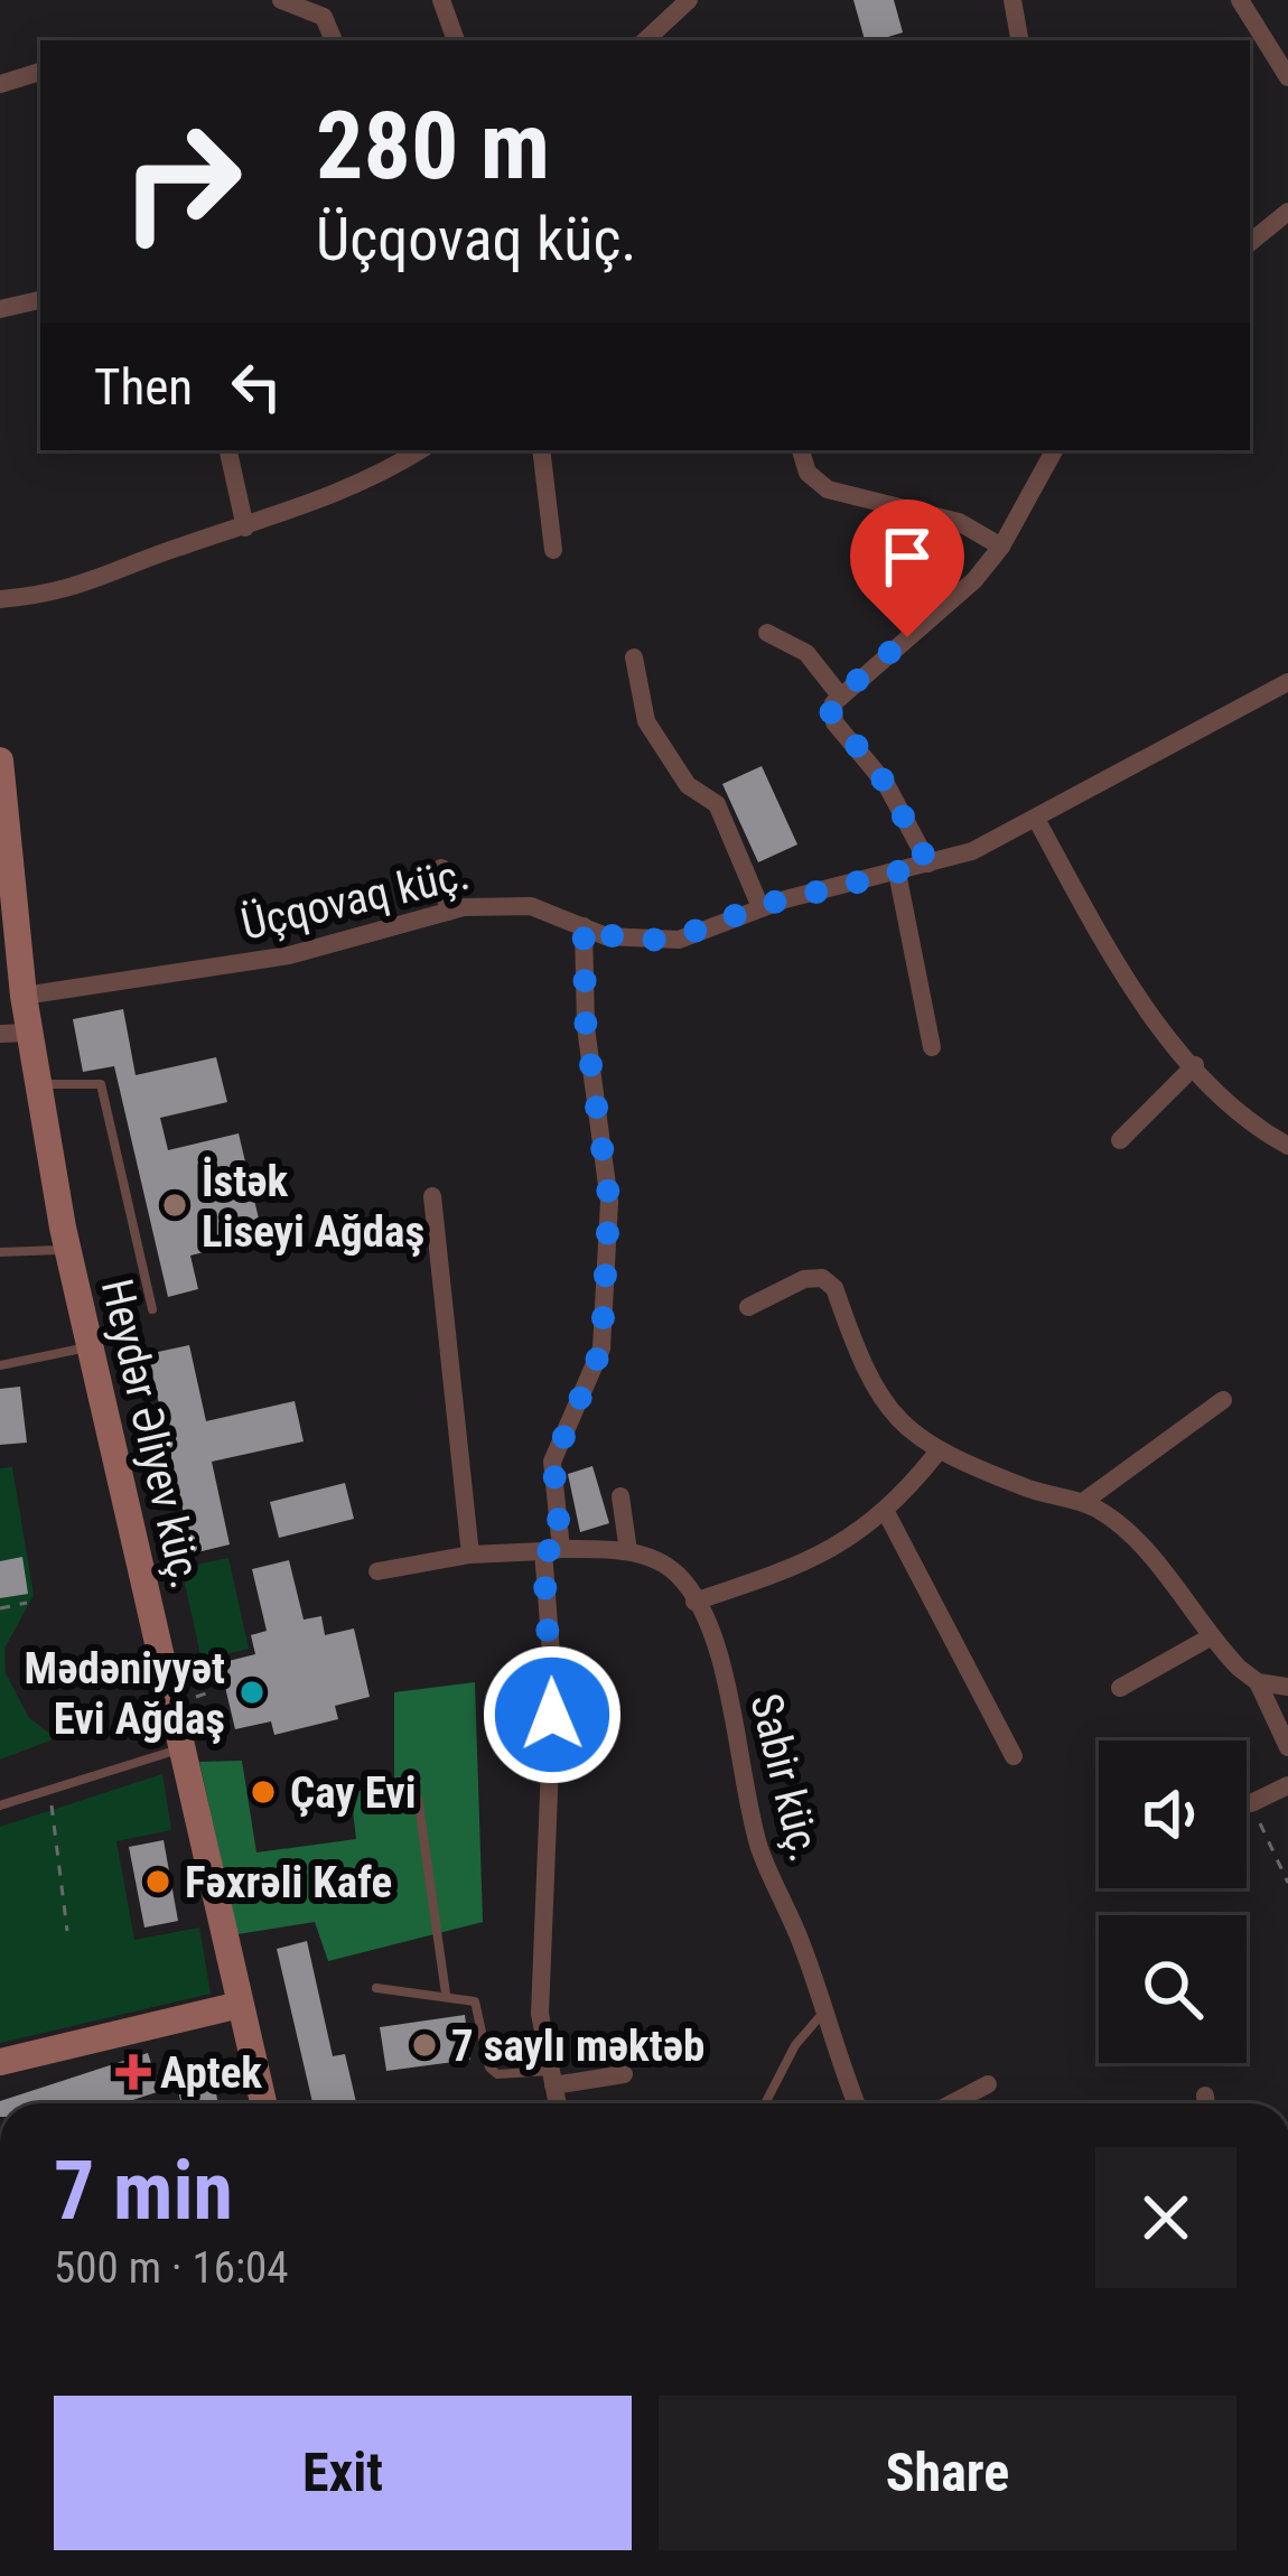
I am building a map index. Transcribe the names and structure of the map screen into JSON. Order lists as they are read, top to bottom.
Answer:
{
  "streets": {
    "main road": ["Heydər Əliyev küç."],
    "street": ["Üçqovaq küç.", "Sabir küç."]
  },
  "crossings": [
    ["Üçqovaq küç.", "Heydər Əliyev küç."]
  ],
  "places": {
    "other": [
      "İstək Liseyi Ağdaş",
      "Mədəniyyət Evi Ağdaş",
      "Çay Evi",
      "Fəxrəli Kafe",
      "7 saylı məktəb"
    ],
    "health": ["Aptek"]
  },
  "page": {
    "turn": ["280 m", "Üçqovaq küç."],
    "then": "Then",
    "heading": ["7 min", "500 m · 16:04"],
    "buttons": ["Exit", "Share"]
  }
}
